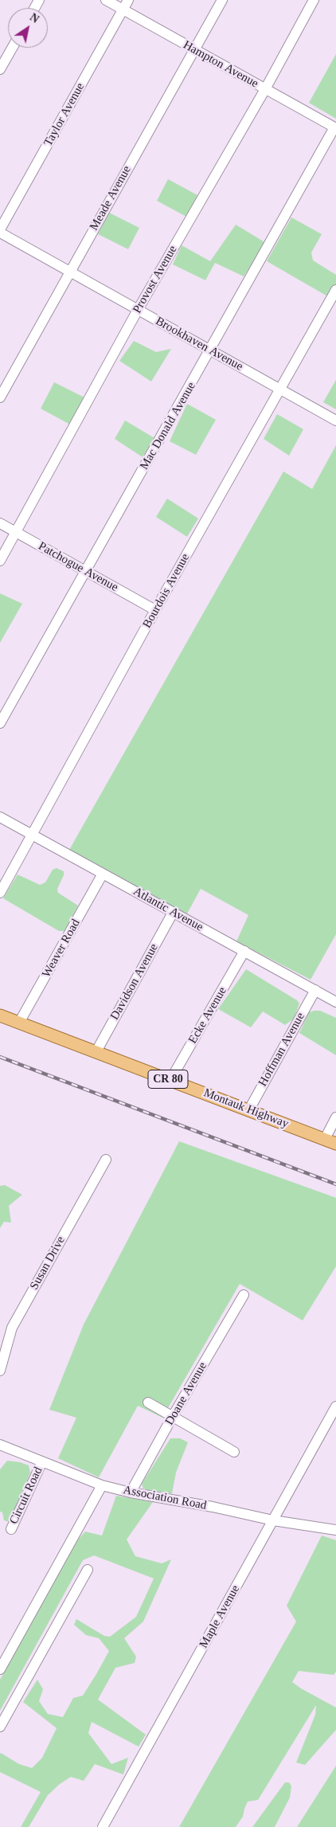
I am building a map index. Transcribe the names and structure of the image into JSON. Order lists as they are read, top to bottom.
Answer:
{
  "streets": {
    "main road": ["CR 80", "Montauk Highway"],
    "street": [
      "Hampton Avenue",
      "Taylor Avenue",
      "Meade Avenue",
      "Provost Avenue",
      "Brookhaven Avenue",
      "Mac Donald Avenue",
      "Patchogue Avenue",
      "Bourdois Avenue",
      "Atlantic Avenue",
      "Weaver Road",
      "Davidson Avenue",
      "Ecke Avenue",
      "Hoffman Avenue",
      "Susan Drive",
      "Doane Avenue",
      "Circuit Road",
      "Association Road",
      "Maple Avenue"
    ]
  },
  "crossings": [
    ["Hampton Avenue", "Taylor Avenue"],
    ["Hampton Avenue", "Meade Avenue"],
    ["Hampton Avenue", "Provost Avenue"],
    ["Hampton Avenue", "Mac Donald Avenue"],
    ["Taylor Avenue", "Brookhaven Avenue"],
    ["Meade Avenue", "Brookhaven Avenue"],
    ["Provost Avenue", "Brookhaven Avenue"],
    ["Provost Avenue", "Patchogue Avenue"],
    ["Brookhaven Avenue", "Mac Donald Avenue"],
    ["Brookhaven Avenue", "Bourdois Avenue"],
    ["Mac Donald Avenue", "Patchogue Avenue"],
    ["Patchogue Avenue", "Bourdois Avenue"],
    ["Bourdois Avenue", "Atlantic Avenue"],
    ["Atlantic Avenue", "Weaver Road"],
    ["Atlantic Avenue", "Davidson Avenue"],
    ["Atlantic Avenue", "Ecke Avenue"],
    ["Atlantic Avenue", "Hoffman Avenue"],
    ["Weaver Road", "Montauk Highway"],
    ["Davidson Avenue", "Montauk Highway"],
    ["Ecke Avenue", "Montauk Highway"],
    ["Hoffman Avenue", "Montauk Highway"],
    ["Doane Avenue", "Association Road"],
    ["Circuit Road", "Association Road"],
    ["Association Road", "Maple Avenue"]
  ],
  "north": "top right"
}
